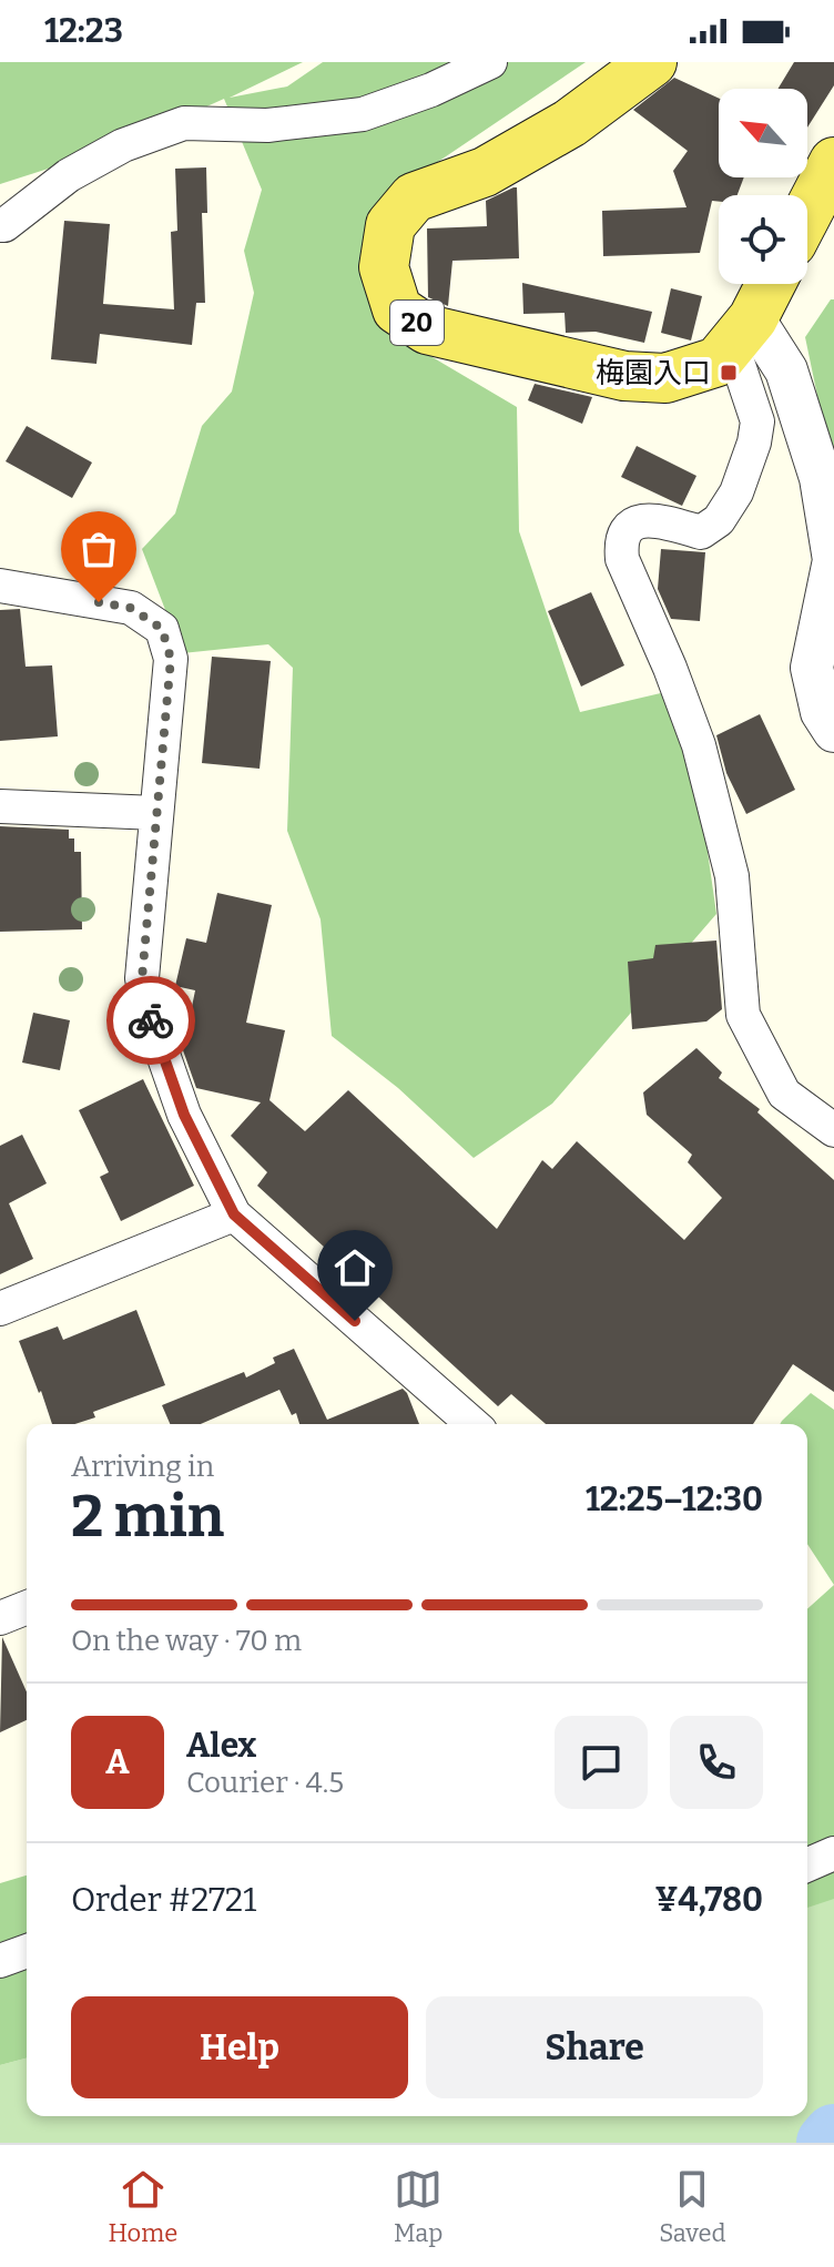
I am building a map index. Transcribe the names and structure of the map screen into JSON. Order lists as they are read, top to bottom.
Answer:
{
  "streets": {
    "main road": ["20"]
  },
  "places": {
    "transit": ["梅園入口"]
  },
  "north": "top left",
  "page": {
    "status": "12:23",
    "heading": ["2 min", "Arriving in", "12:25–12:30"],
    "panel": [
      "Alex",
      "Courier · 4.5",
      "Order #2721",
      "¥4,780"
    ],
    "bar": "On the way · 70 m",
    "round": "A",
    "buttons": ["Help", "Share"],
    "tabs": ["Home", "Map", "Saved"]
  }
}
